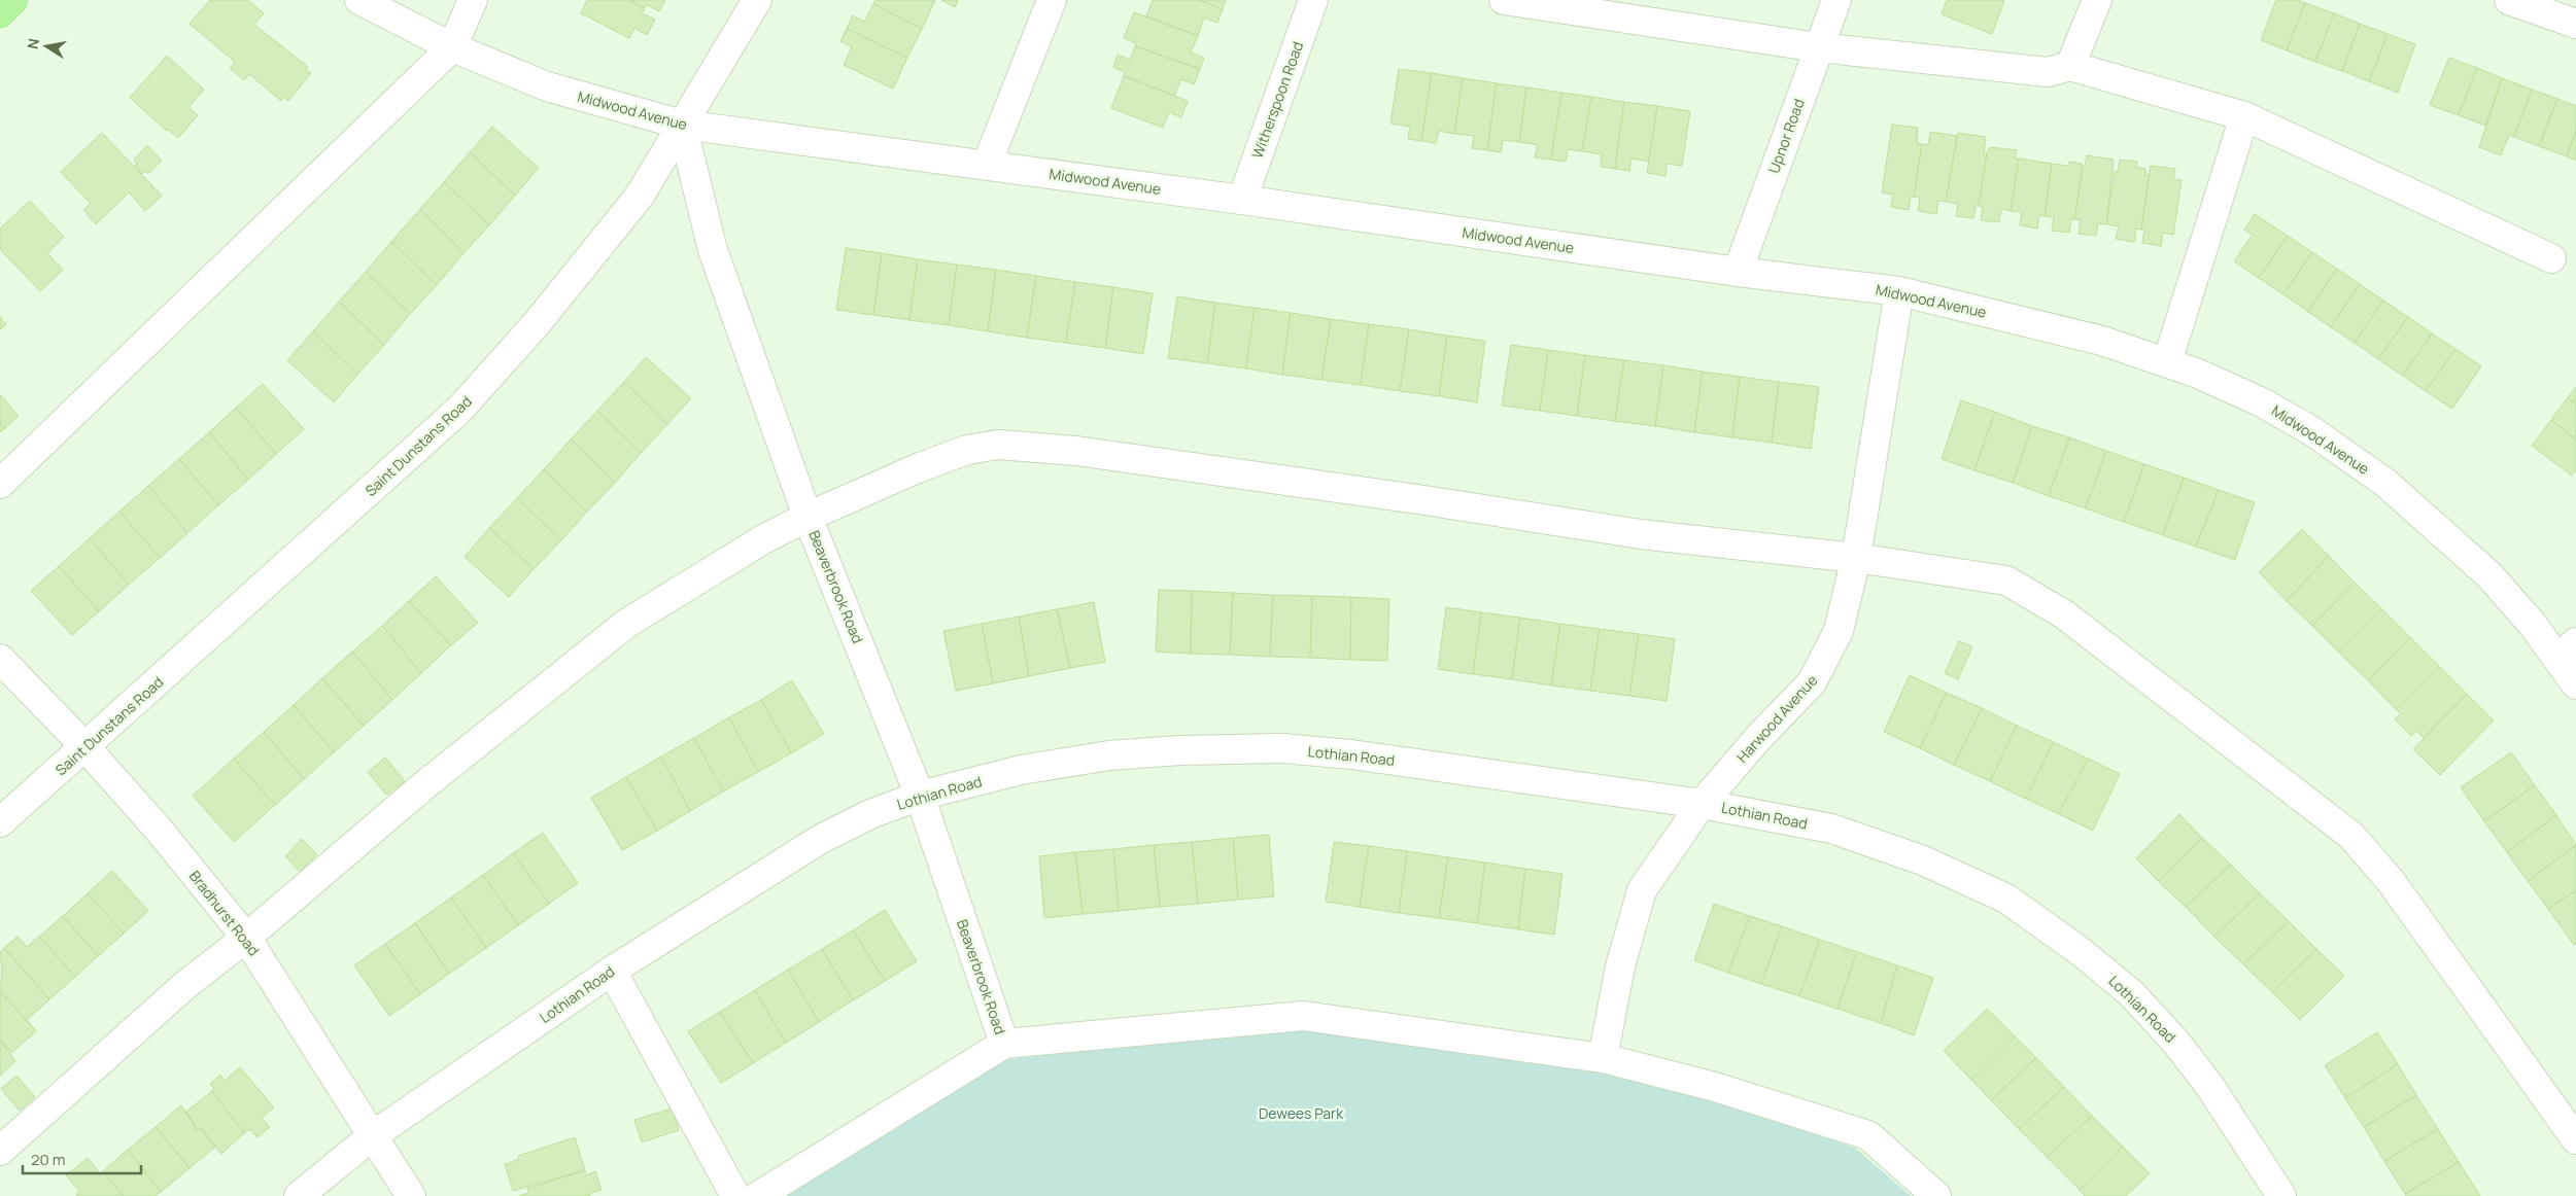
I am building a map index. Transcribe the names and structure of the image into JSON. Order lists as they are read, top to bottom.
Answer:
{
  "streets": {
    "street": [
      "Witherspoon Road",
      "Midwood Avenue",
      "Upnor Road",
      "Saint Dunstans Road",
      "Beaverbrook Road",
      "Harwood Avenue",
      "Lothian Road",
      "Bradhurst Road"
    ]
  },
  "crossings": [
    ["Witherspoon Road", "Midwood Avenue"],
    ["Midwood Avenue", "Upnor Road"],
    ["Midwood Avenue", "Saint Dunstans Road"],
    ["Midwood Avenue", "Beaverbrook Road"],
    ["Midwood Avenue", "Harwood Avenue"],
    ["Saint Dunstans Road", "Beaverbrook Road"],
    ["Saint Dunstans Road", "Bradhurst Road"],
    ["Beaverbrook Road", "Lothian Road"],
    ["Harwood Avenue", "Lothian Road"],
    ["Lothian Road", "Bradhurst Road"]
  ],
  "parks": ["Dewees Park"],
  "scale_bar": "20 m",
  "north": "left"
}
